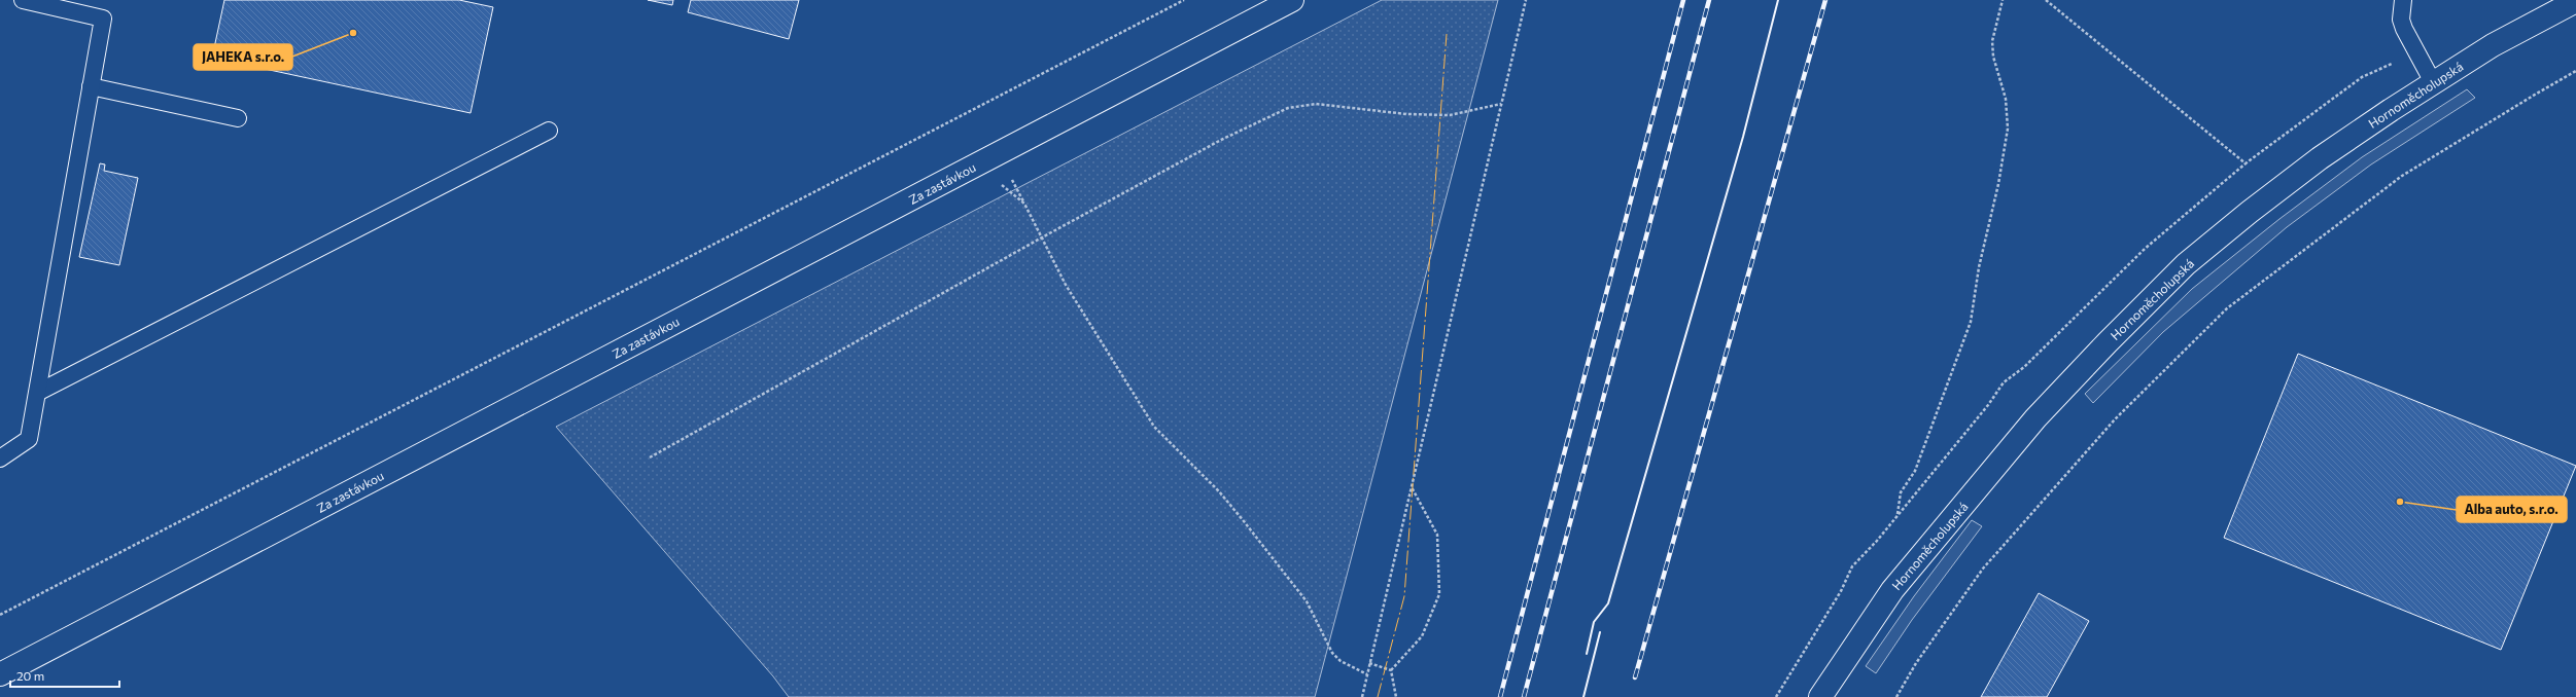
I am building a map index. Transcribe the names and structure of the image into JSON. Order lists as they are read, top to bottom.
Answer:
{
  "streets": {
    "street": ["Hornoměcholupská", "Za zastávkou"]
  },
  "places": ["JAHEKA s.r.o.", "Alba auto, s.r.o."],
  "scale_bar": "20 m"
}
